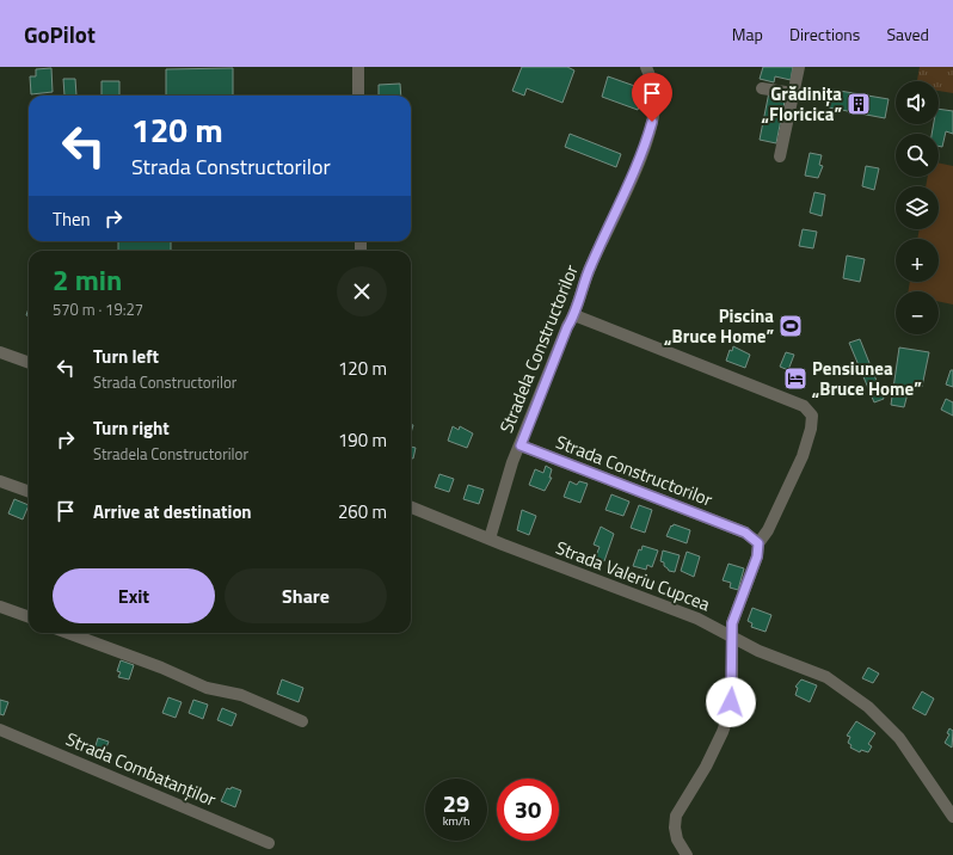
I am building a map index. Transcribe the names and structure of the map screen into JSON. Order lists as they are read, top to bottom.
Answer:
{
  "streets": {
    "street": [
      "Stradela Constructorilor",
      "Strada Constructorilor",
      "Strada Valeriu Cupcea",
      "Strada Combatanților"
    ]
  },
  "crossings": [
    ["Stradela Constructorilor", "Strada Constructorilor"],
    ["Stradela Constructorilor", "Strada Valeriu Cupcea"]
  ],
  "places": {
    "building": ["Grădinița „Floricica”"],
    "sports": ["Piscina „Bruce Home”"],
    "hotel": ["Pensiunea „Bruce Home”"]
  },
  "page": {
    "header": "GoPilot",
    "nav": ["Map", "Directions", "Saved"],
    "map_buttons": ["+", "−"],
    "turn": ["120 m", "Strada Constructorilor"],
    "then": "Then",
    "heading": ["2 min", "570 m · 19:27"],
    "list": [
      {
        "name": "Turn left",
        "note": "Strada Constructorilor",
        "value": "120 m"
      },
      {
        "name": "Turn right",
        "note": "Stradela Constructorilor",
        "value": "190 m"
      },
      {
        "name": "Arrive at destination",
        "value": "260 m"
      }
    ],
    "buttons": ["Exit", "Share"],
    "speed": "29 km/h",
    "limit": "30"
  }
}
